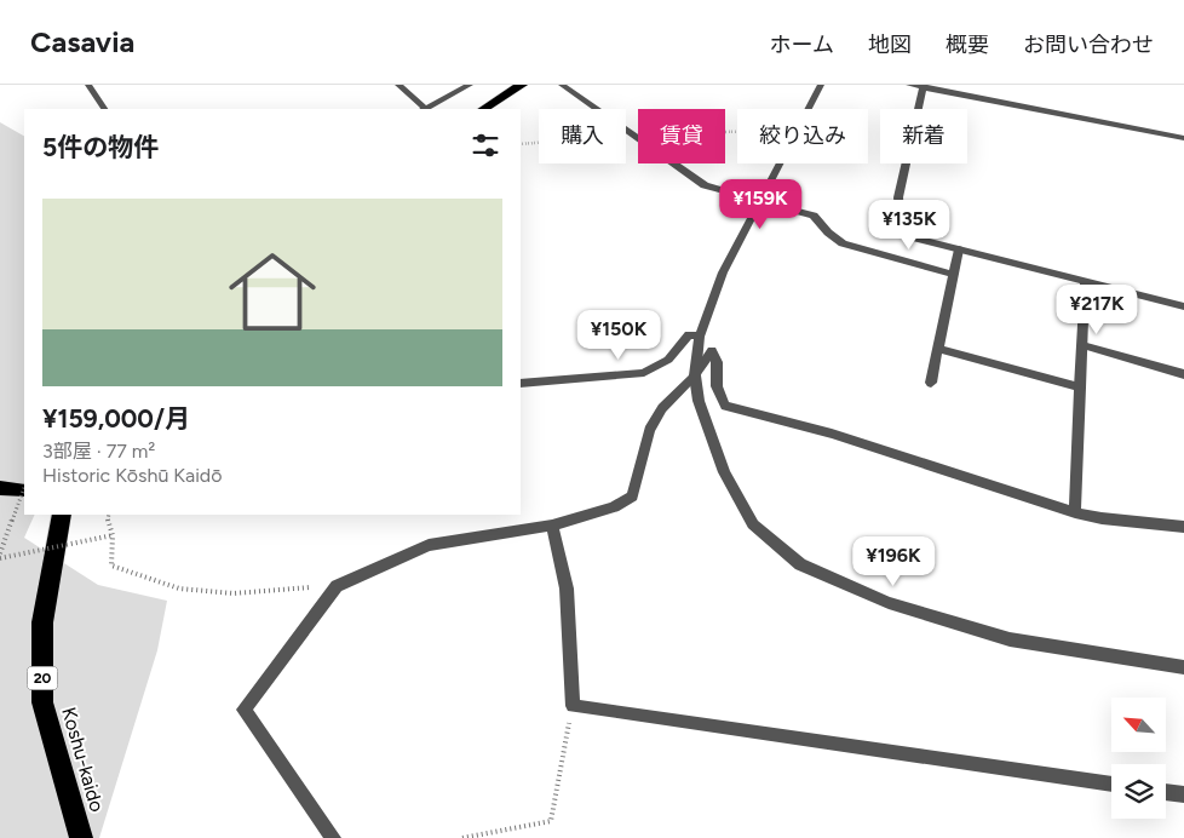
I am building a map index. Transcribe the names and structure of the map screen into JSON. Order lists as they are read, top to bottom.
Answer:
{
  "streets": {
    "highway": ["20", "Koshu-kaido"]
  },
  "north": "top left",
  "page": {
    "header": "Casavia",
    "nav": [
      "ホーム",
      "地図",
      "概要",
      "お問い合わせ"
    ],
    "chip": [
      "購入",
      "賃貸",
      "絞り込み",
      "新着"
    ],
    "heading": "5件の物件",
    "price": [
      "¥159K",
      "¥135K",
      "¥217K",
      "¥150K",
      "¥196K"
    ],
    "list": [
      {
        "name": "¥159,000/月",
        "note": "3部屋 · 77 m² · Historic Kōshū Kaidō"
      }
    ]
  }
}
